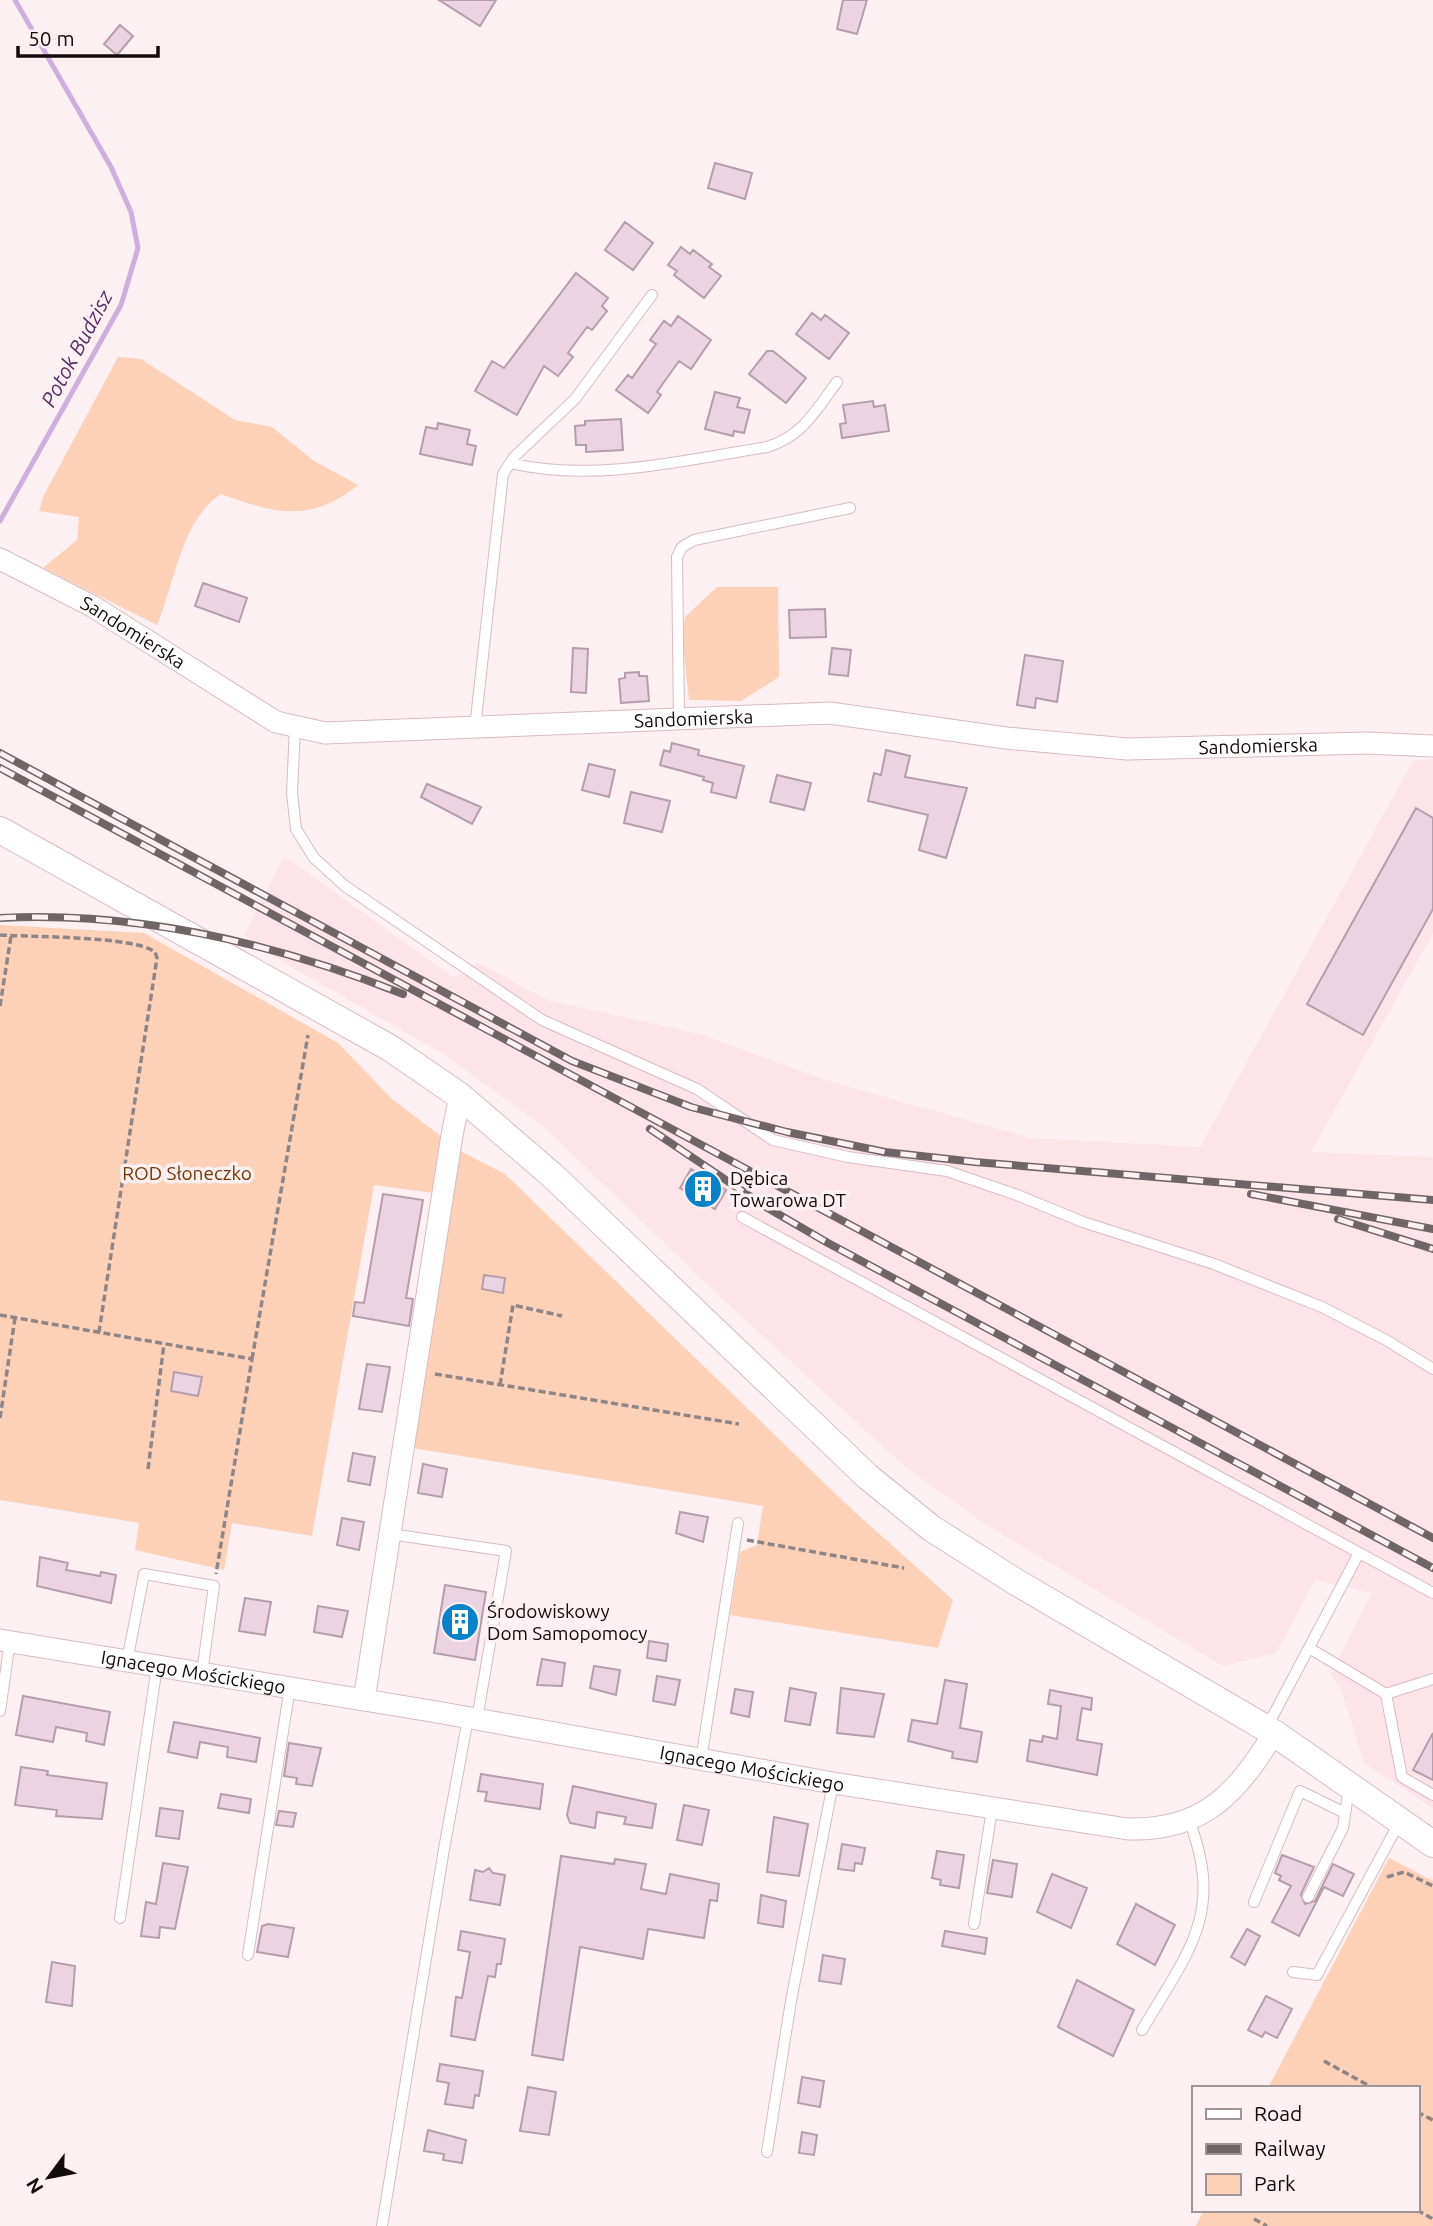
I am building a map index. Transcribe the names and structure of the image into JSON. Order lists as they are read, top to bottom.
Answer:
{
  "streets": {
    "street": ["Sandomierska", "Ignacego Mościckiego"]
  },
  "water": ["Potok Budzisz"],
  "parks": ["ROD Słoneczko"],
  "places": {
    "building": ["Dębica Towarowa DT", "Środowiskowy Dom Samopomocy"]
  },
  "legend": ["Road", "Railway", "Park"],
  "scale_bar": "50 m",
  "north": "bottom left"
}
